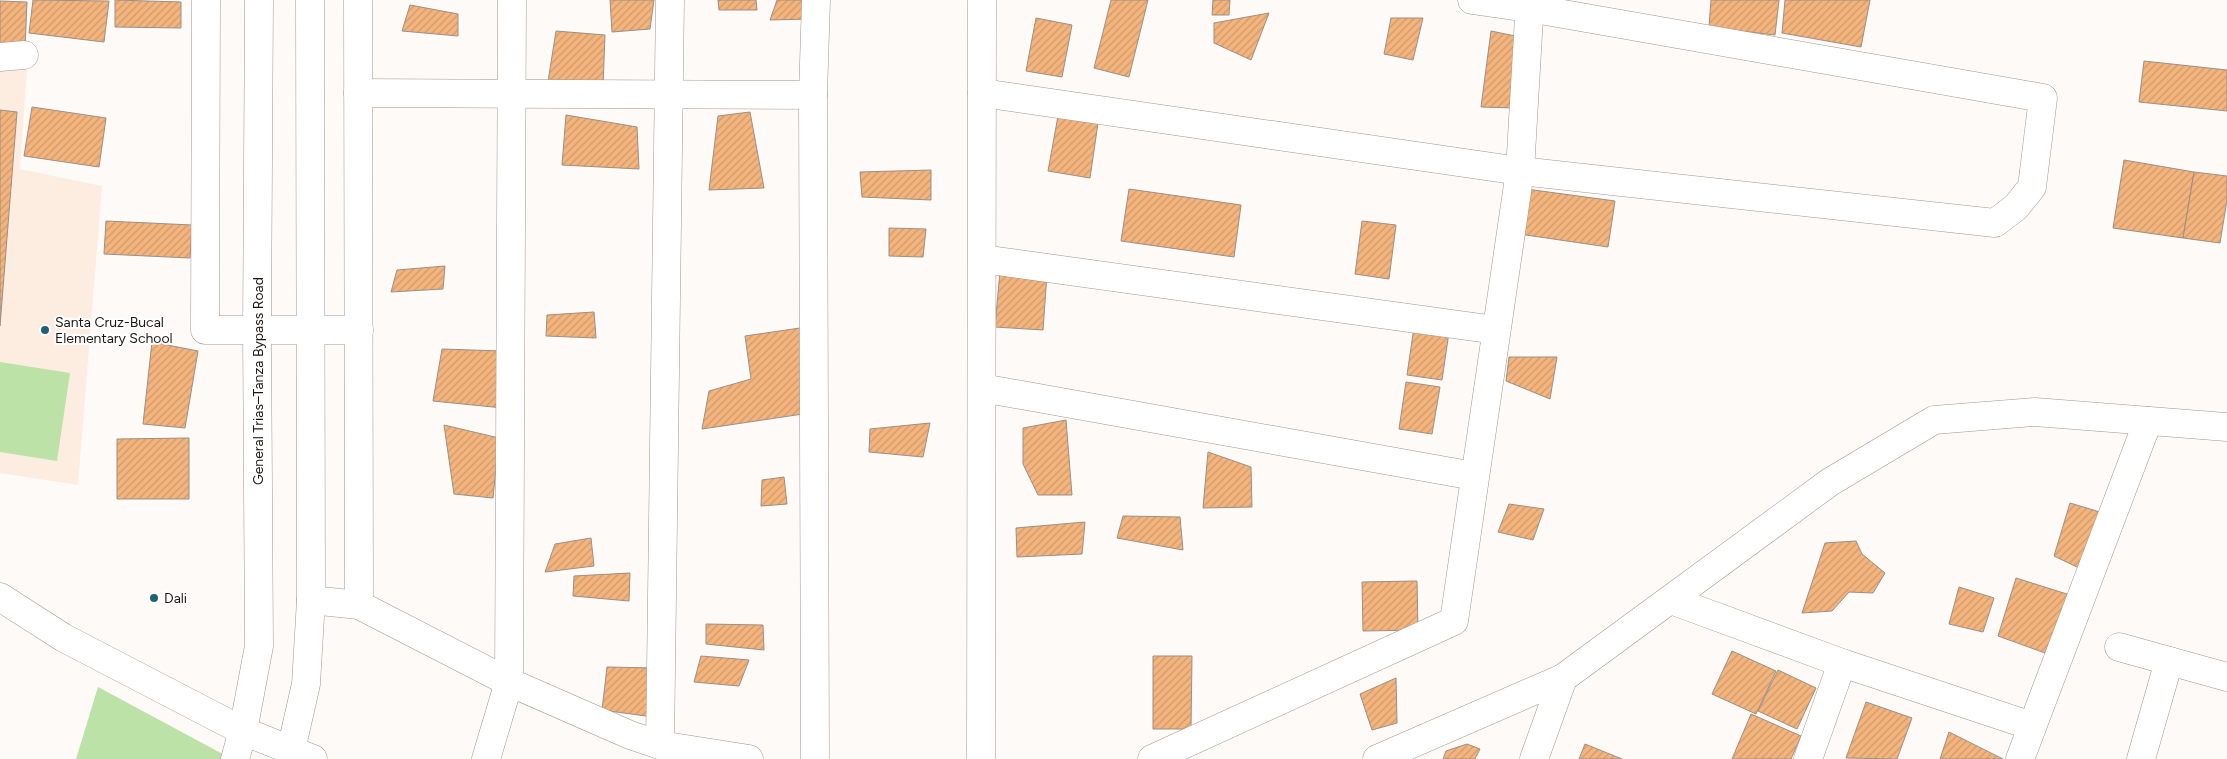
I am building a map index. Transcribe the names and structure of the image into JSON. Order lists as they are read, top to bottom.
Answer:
{
  "streets": {
    "street": ["General Trias–Tanza Bypass Road"]
  },
  "places": ["Santa Cruz-Bucal Elementary School", "Dali"]
}
